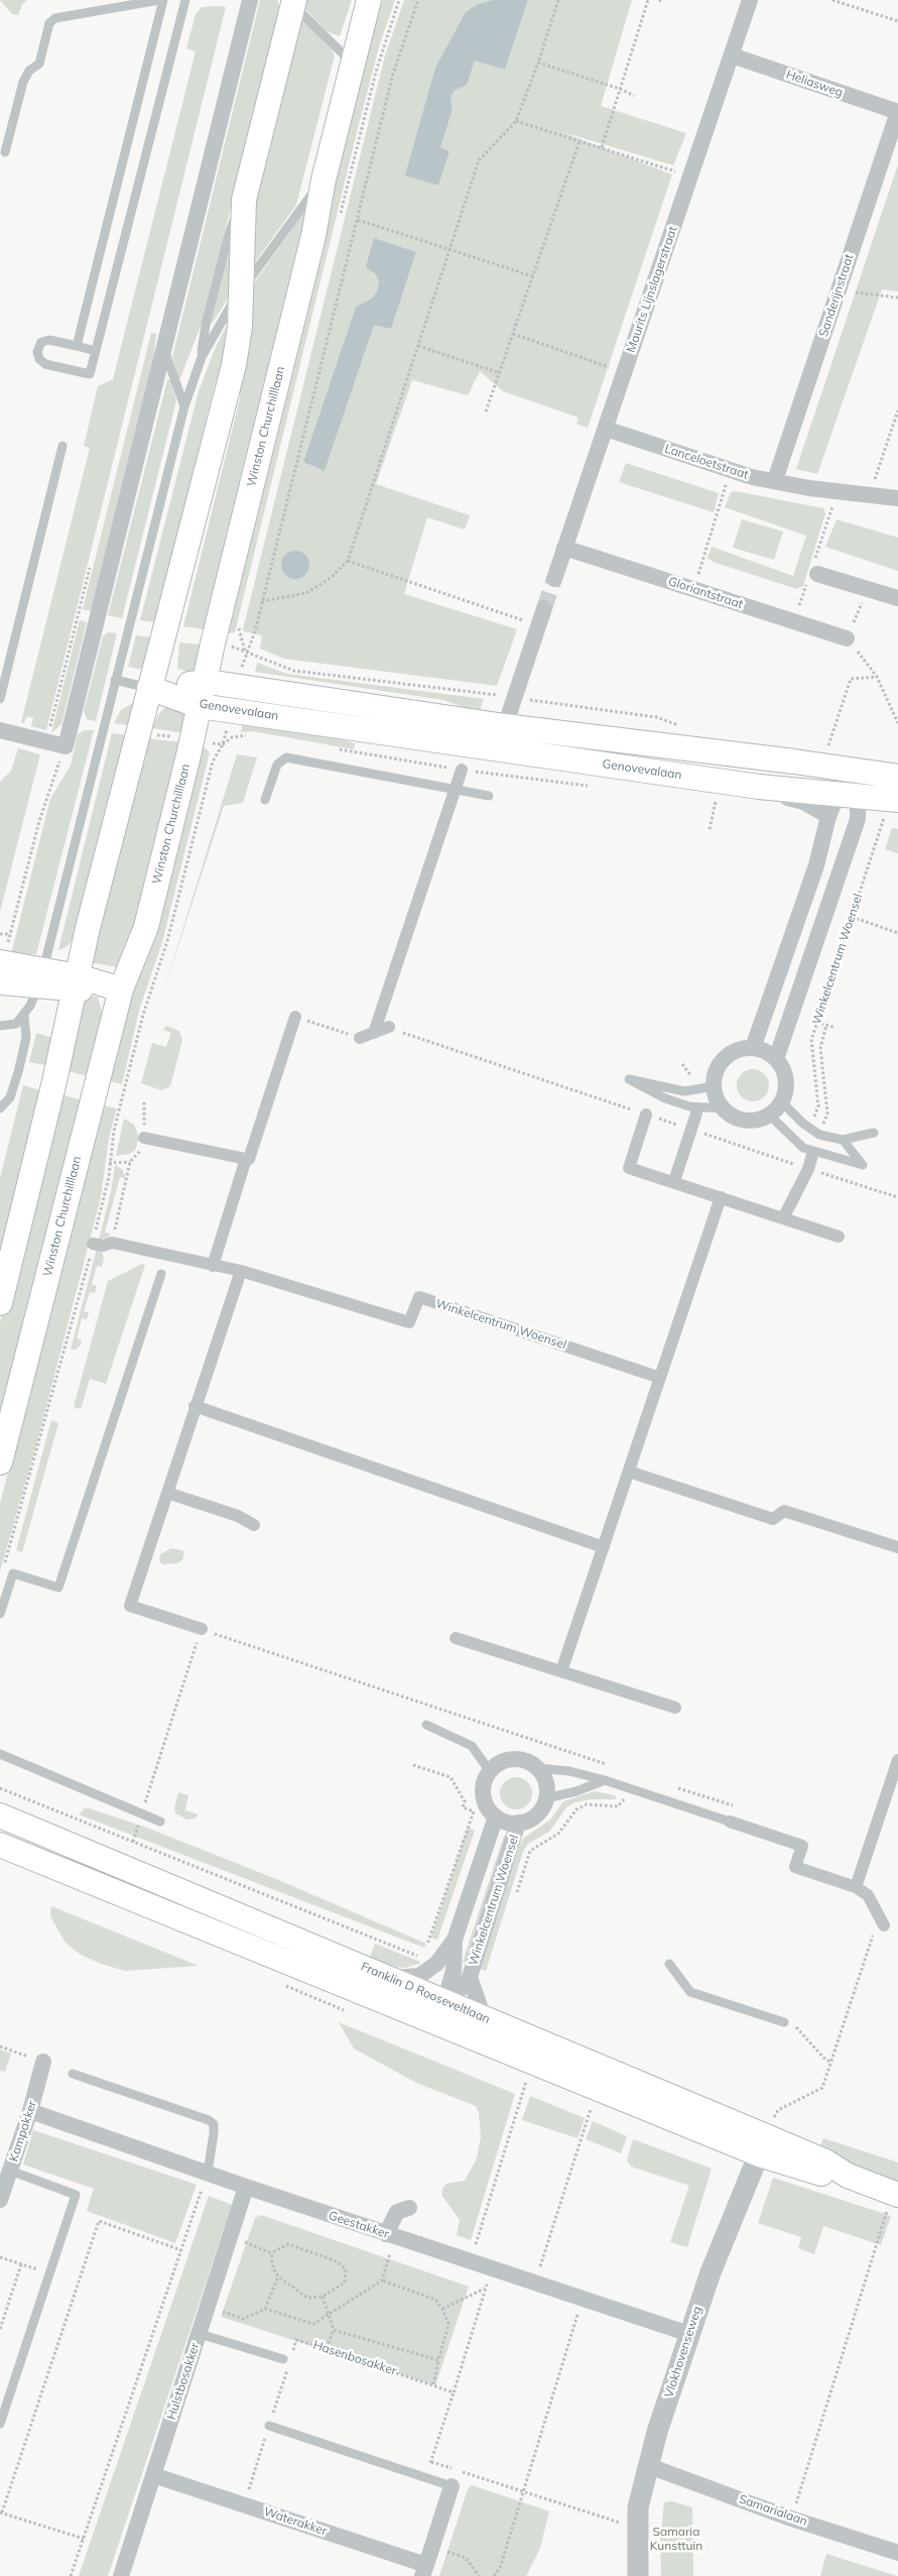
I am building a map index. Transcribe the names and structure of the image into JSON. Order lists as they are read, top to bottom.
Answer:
{
  "streets": {
    "main road": ["Winston Churchilllaan", "Genovevalaan", "Franklin D Rooseveltlaan"],
    "street": [
      "Heliasweg",
      "Maurits Lijnslagerstraat",
      "Sanderijnstraat",
      "Lanceloetstraat",
      "Gloriantstraat",
      "Winkelcentrum Woensel",
      "Kampakker",
      "Geestakker",
      "Vlokhovenseweg",
      "Hulstbosakker",
      "Samarialaan",
      "Waterakker"
    ],
    "path": ["Hasenbosakker"]
  },
  "crossings": [
    ["Heliasweg", "Maurits Lijnslagerstraat"],
    ["Heliasweg", "Sanderijnstraat"],
    ["Maurits Lijnslagerstraat", "Lanceloetstraat"],
    ["Maurits Lijnslagerstraat", "Gloriantstraat"],
    ["Sanderijnstraat", "Lanceloetstraat"],
    ["Winston Churchilllaan", "Genovevalaan"],
    ["Genovevalaan", "Winkelcentrum Woensel"],
    ["Winkelcentrum Woensel", "Franklin D Rooseveltlaan"],
    ["Franklin D Rooseveltlaan", "Vlokhovenseweg"],
    ["Kampakker", "Geestakker"],
    ["Geestakker", "Vlokhovenseweg"],
    ["Geestakker", "Hulstbosakker"],
    ["Vlokhovenseweg", "Samarialaan"],
    ["Hulstbosakker", "Waterakker"]
  ],
  "parks": ["Samaria Kunsttuin"]
}
